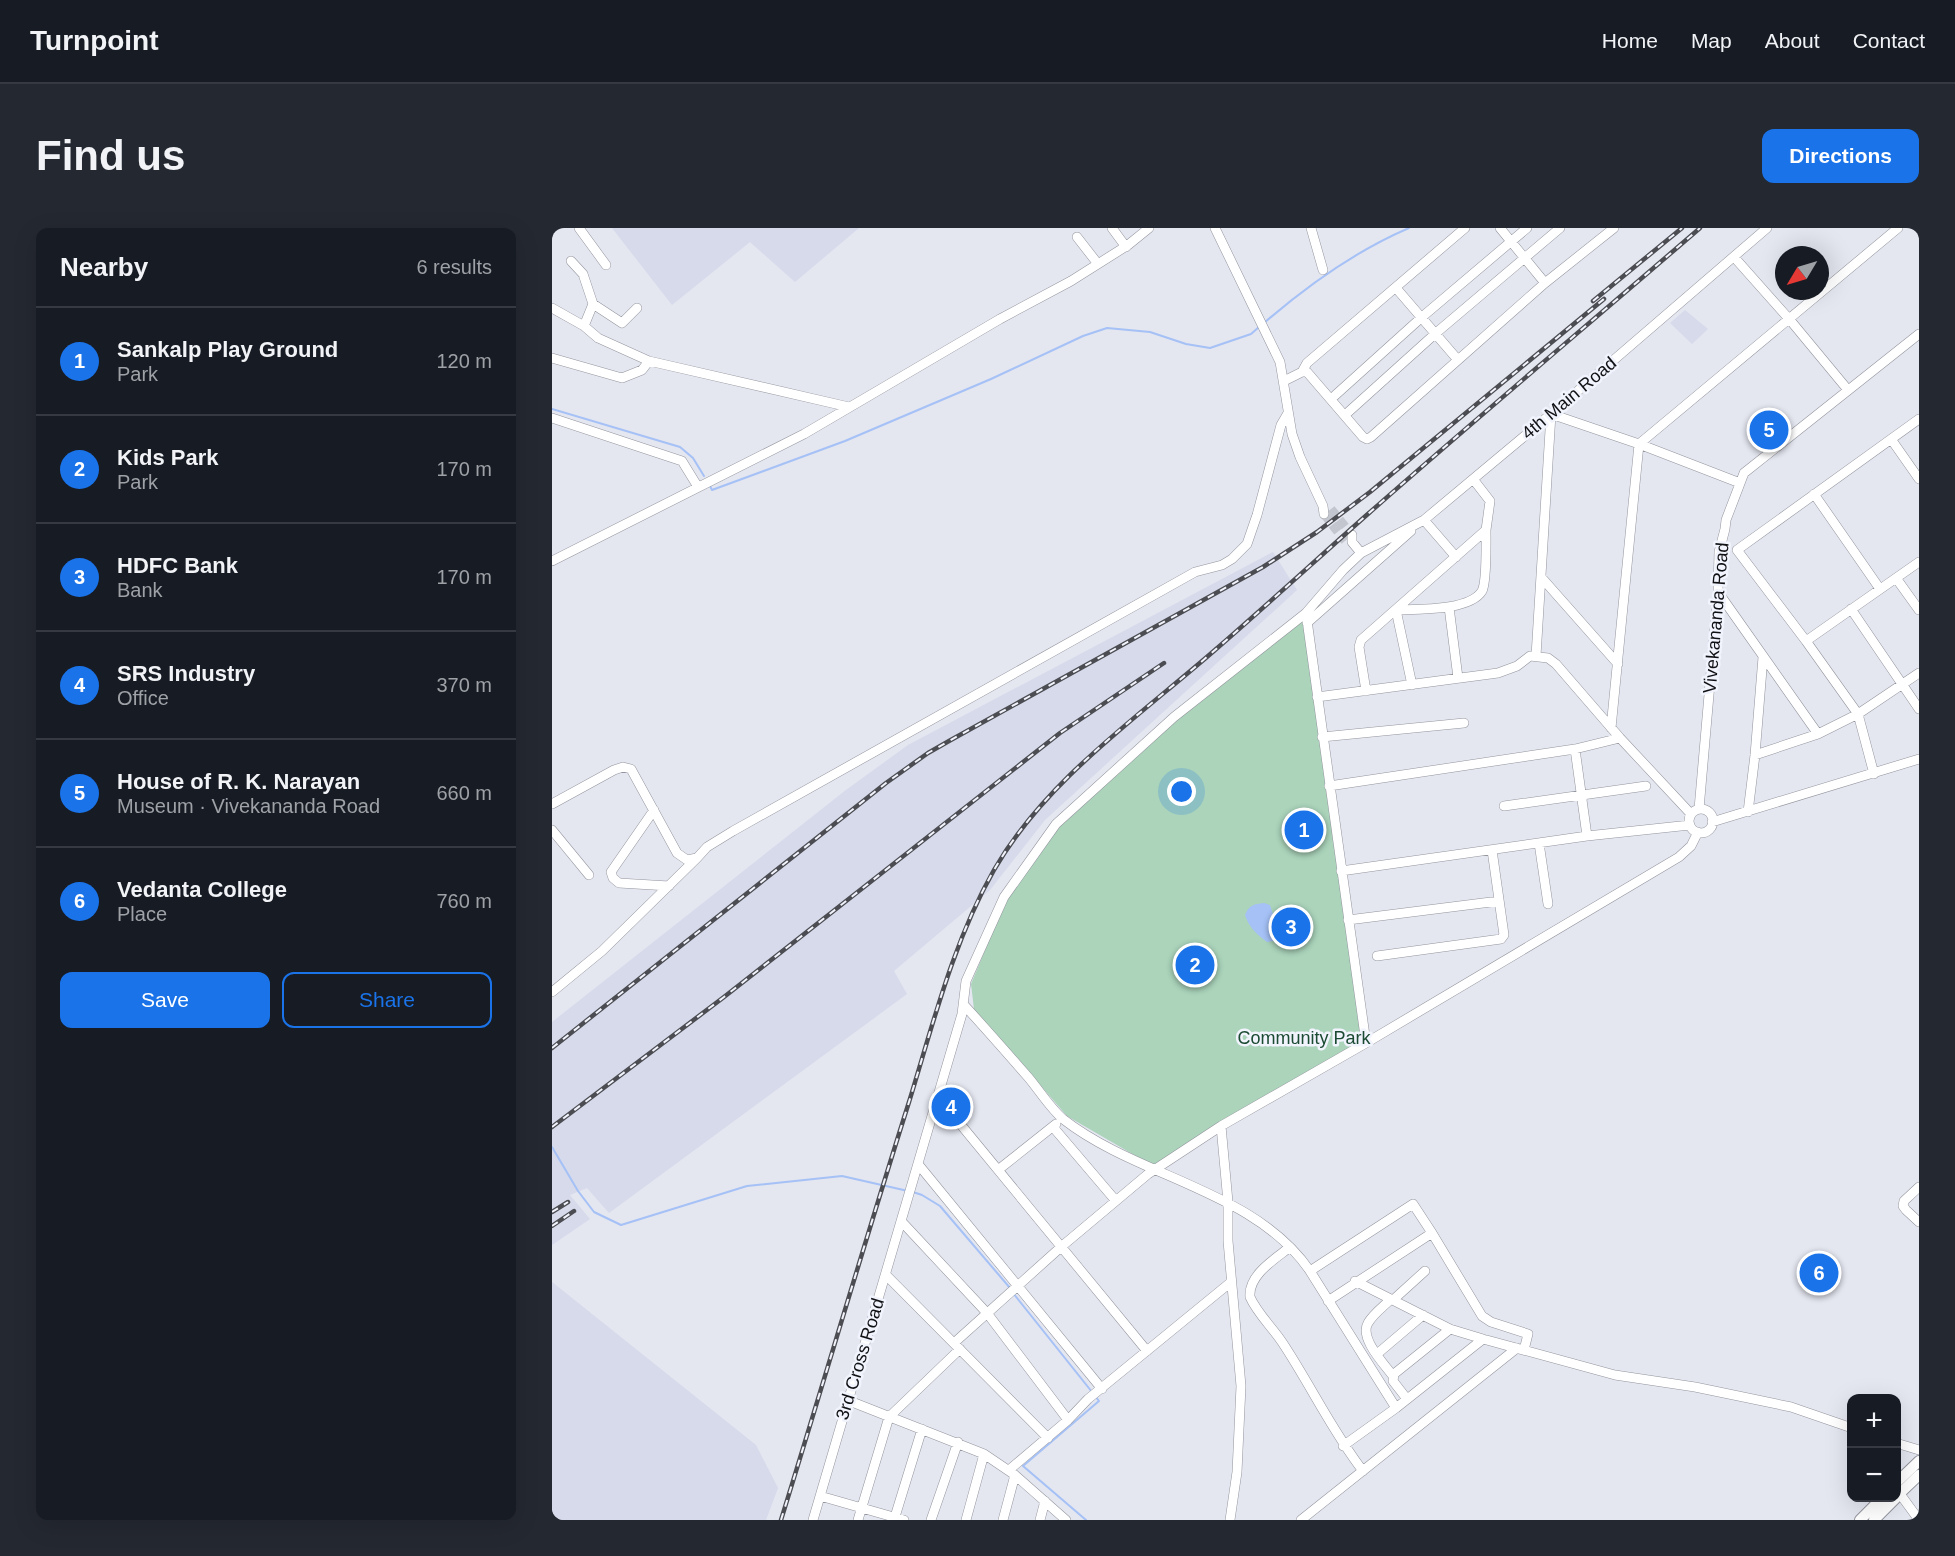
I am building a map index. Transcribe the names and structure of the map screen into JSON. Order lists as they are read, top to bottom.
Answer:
{
  "streets": {
    "street": ["4th Main Road", "Vivekananda Road", "3rd Cross Road"]
  },
  "crossings": [
    ["4th Main Road", "3rd Cross Road"]
  ],
  "parks": ["Community Park"],
  "north": "bottom left",
  "page": {
    "header": "Turnpoint",
    "nav": [
      "Home",
      "Map",
      "About",
      "Contact"
    ],
    "buttons": [
      "Directions",
      ["Save", "Share"]
    ],
    "title": "Find us",
    "heading": ["Nearby", "6 results"],
    "list": [
      {
        "mark": "1",
        "name": "Sankalp Play Ground",
        "note": "Park",
        "value": "120 m"
      },
      {
        "mark": "2",
        "name": "Kids Park",
        "note": "Park",
        "value": "170 m"
      },
      {
        "mark": "3",
        "name": "HDFC Bank",
        "note": "Bank",
        "value": "170 m"
      },
      {
        "mark": "4",
        "name": "SRS Industry",
        "note": "Office",
        "value": "370 m"
      },
      {
        "mark": "5",
        "name": "House of R. K. Narayan",
        "note": "Museum · Vivekananda Road",
        "value": "660 m"
      },
      {
        "mark": "6",
        "name": "Vedanta College",
        "note": "Place",
        "value": "760 m"
      }
    ],
    "pins": [
      "5",
      "1",
      "3",
      "2",
      "4",
      "6"
    ],
    "map_buttons": ["+", "−"]
  }
}
